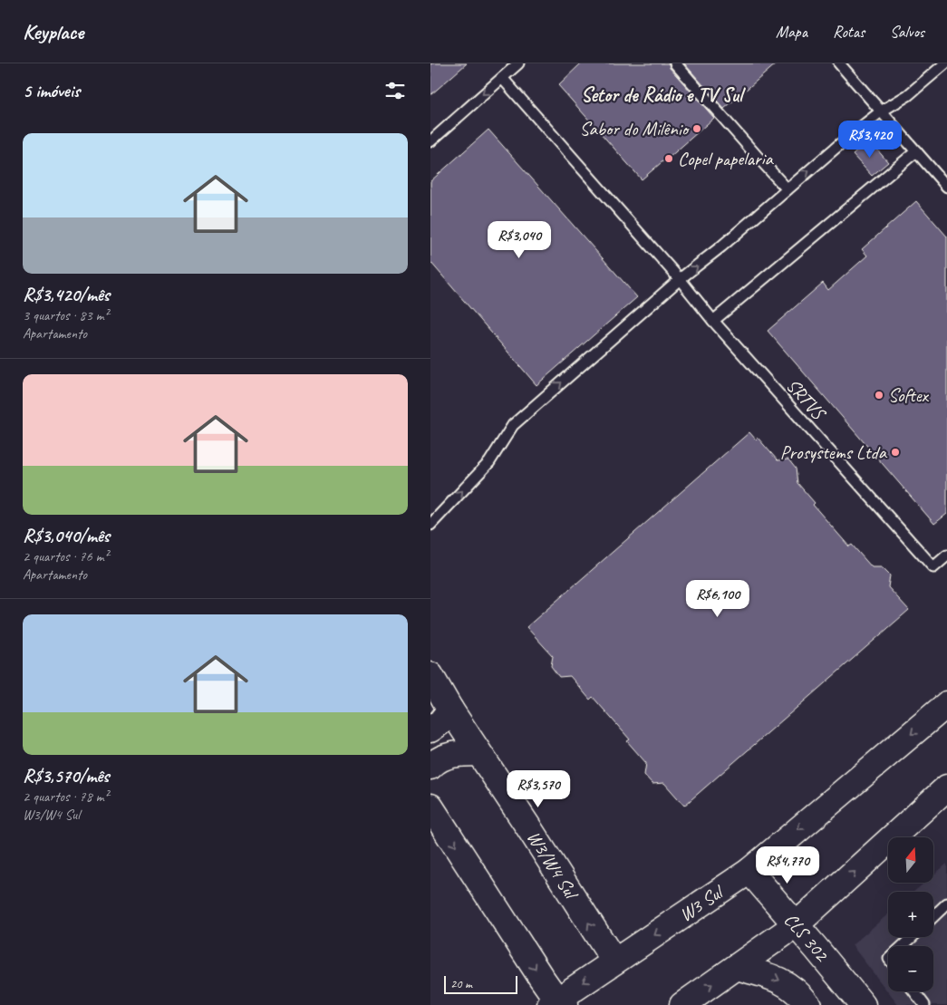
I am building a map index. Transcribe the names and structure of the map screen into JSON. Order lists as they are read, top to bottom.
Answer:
{
  "streets": {
    "main road": ["W3/W4 Sul", "W3 Sul", "CLS 302"],
    "lane": ["SRTVS"]
  },
  "crossings": [
    ["W3/W4 Sul", "W3 Sul"],
    ["W3 Sul", "CLS 302"]
  ],
  "districts": ["Setor de Rádio e TV Sul"],
  "places": [
    "Sabor do Milênio",
    "Copel papelaria",
    "Softex",
    "Prosystems Ltda"
  ],
  "scale_bar": "20 m",
  "north": "top",
  "page": {
    "header": "Keyplace",
    "nav": ["Mapa", "Rotas", "Salvos"],
    "heading": "5 imóveis",
    "list": [
      {
        "name": "R$3,420/mês",
        "note": "3 quartos · 83 m² · Apartamento"
      },
      {
        "name": "R$3,040/mês",
        "note": "2 quartos · 76 m² · Apartamento"
      },
      {
        "name": "R$3,570/mês",
        "note": "2 quartos · 78 m² · W3/W4 Sul"
      }
    ],
    "price": [
      "R$3,420",
      "R$3,040",
      "R$6,100",
      "R$3,570",
      "R$4,770"
    ],
    "map_buttons": ["+", "−"],
    "scale": "20 m"
  }
}
